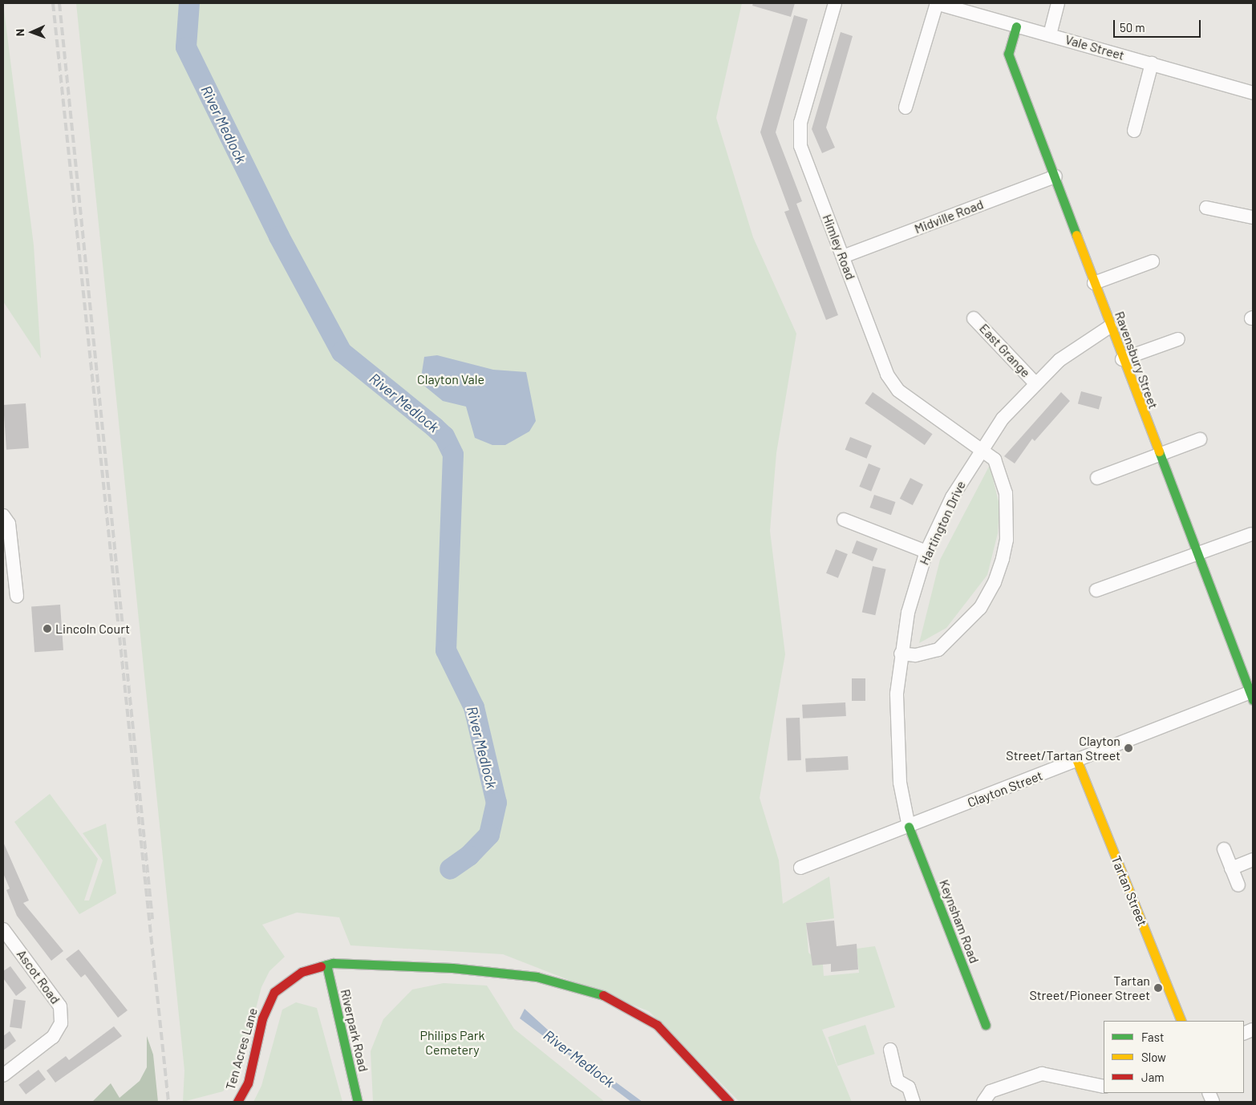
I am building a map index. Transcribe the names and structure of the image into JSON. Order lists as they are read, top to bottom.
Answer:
{
  "streets": {
    "street": [
      "Vale Street",
      "Midville Road",
      "Himley Road",
      "East Grange",
      "Ravensbury Street",
      "Hartington Drive",
      "Clayton Street",
      "Tartan Street",
      "Keynsham Road",
      "Ascot Road",
      "Riverpark Road",
      "Ten Acres Lane"
    ]
  },
  "crossings": [
    ["Vale Street", "Ravensbury Street"],
    ["Midville Road", "Himley Road"],
    ["Midville Road", "Ravensbury Street"],
    ["Himley Road", "Hartington Drive"],
    ["East Grange", "Hartington Drive"],
    ["Ravensbury Street", "Hartington Drive"],
    ["Ravensbury Street", "Clayton Street"],
    ["Hartington Drive", "Clayton Street"],
    ["Hartington Drive", "Keynsham Road"],
    ["Clayton Street", "Tartan Street"],
    ["Clayton Street", "Keynsham Road"],
    ["Riverpark Road", "Ten Acres Lane"]
  ],
  "water": ["River Medlock"],
  "parks": ["Clayton Vale", "Philips Park Cemetery"],
  "places": ["Lincoln Court", "Clayton Street/Tartan Street", "Tartan Street/Pioneer Street"],
  "legend": ["Fast", "Slow", "Jam"],
  "scale_bar": "50 m",
  "north": "left"
}
